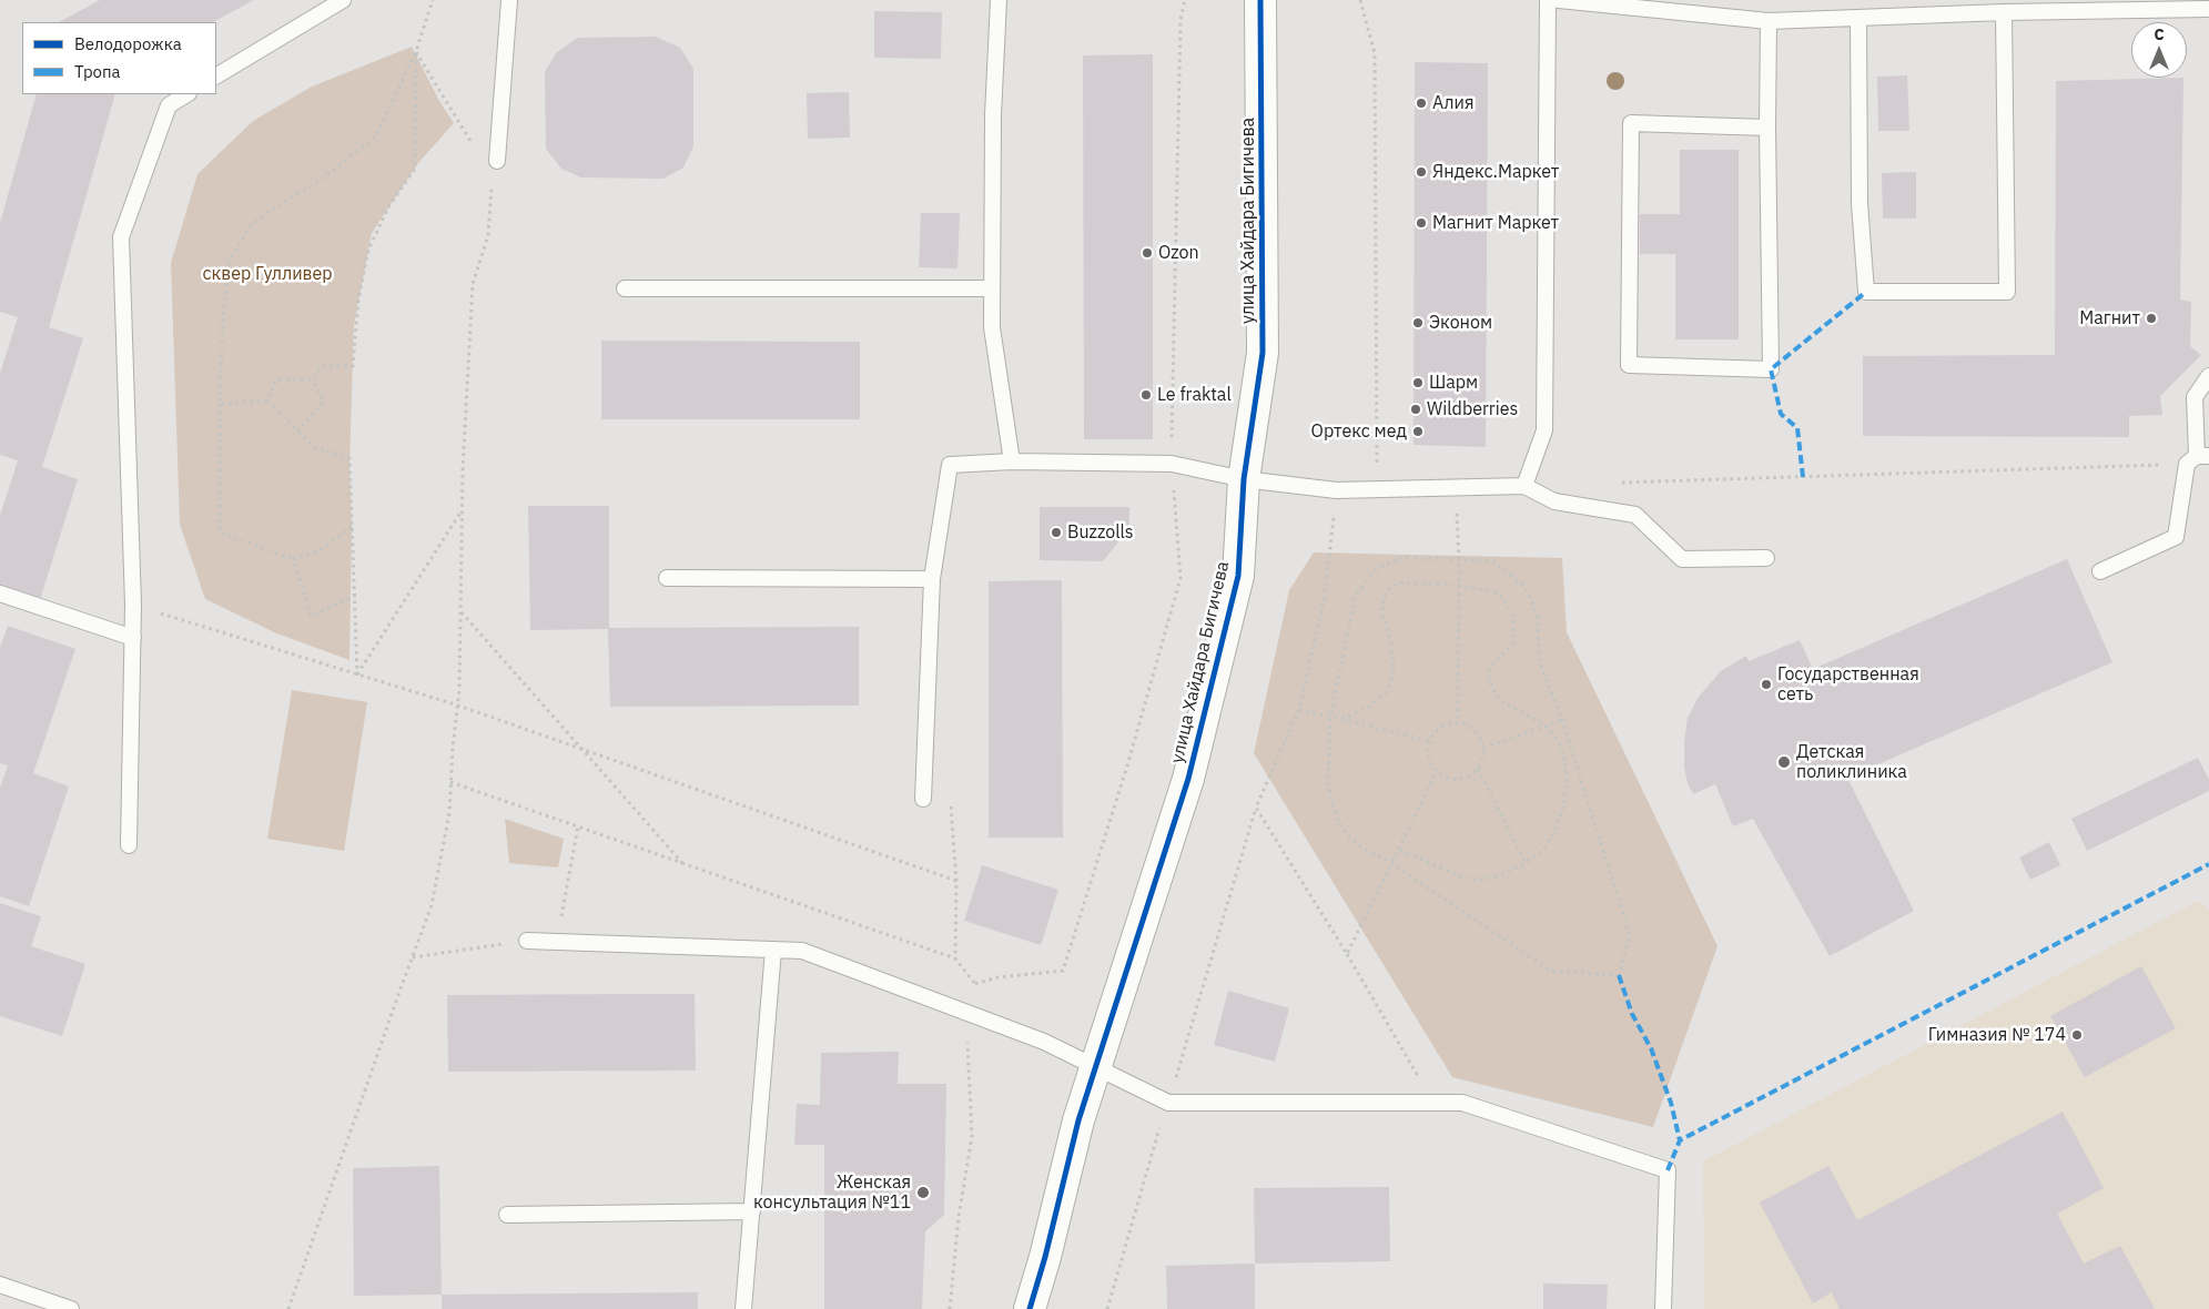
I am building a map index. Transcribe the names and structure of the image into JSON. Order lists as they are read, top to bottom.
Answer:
{
  "streets": {
    "street": ["улица Хайдара Бигичева"]
  },
  "parks": ["сквер Гулливер"],
  "places": [
    "Алия",
    "Яндекс.Маркет",
    "Магнит Маркет",
    "Ozon",
    "Магнит",
    "Эконом",
    "Шарм",
    "Le fraktal",
    "Wildberries",
    "Ортекс мед",
    "Buzzolls",
    "Государственная сеть",
    "Детская поликлиника",
    "Гимназия № 174",
    "Женская консультация №11"
  ],
  "legend": ["Велодорожка", "Тропа"],
  "north": "top"
}
